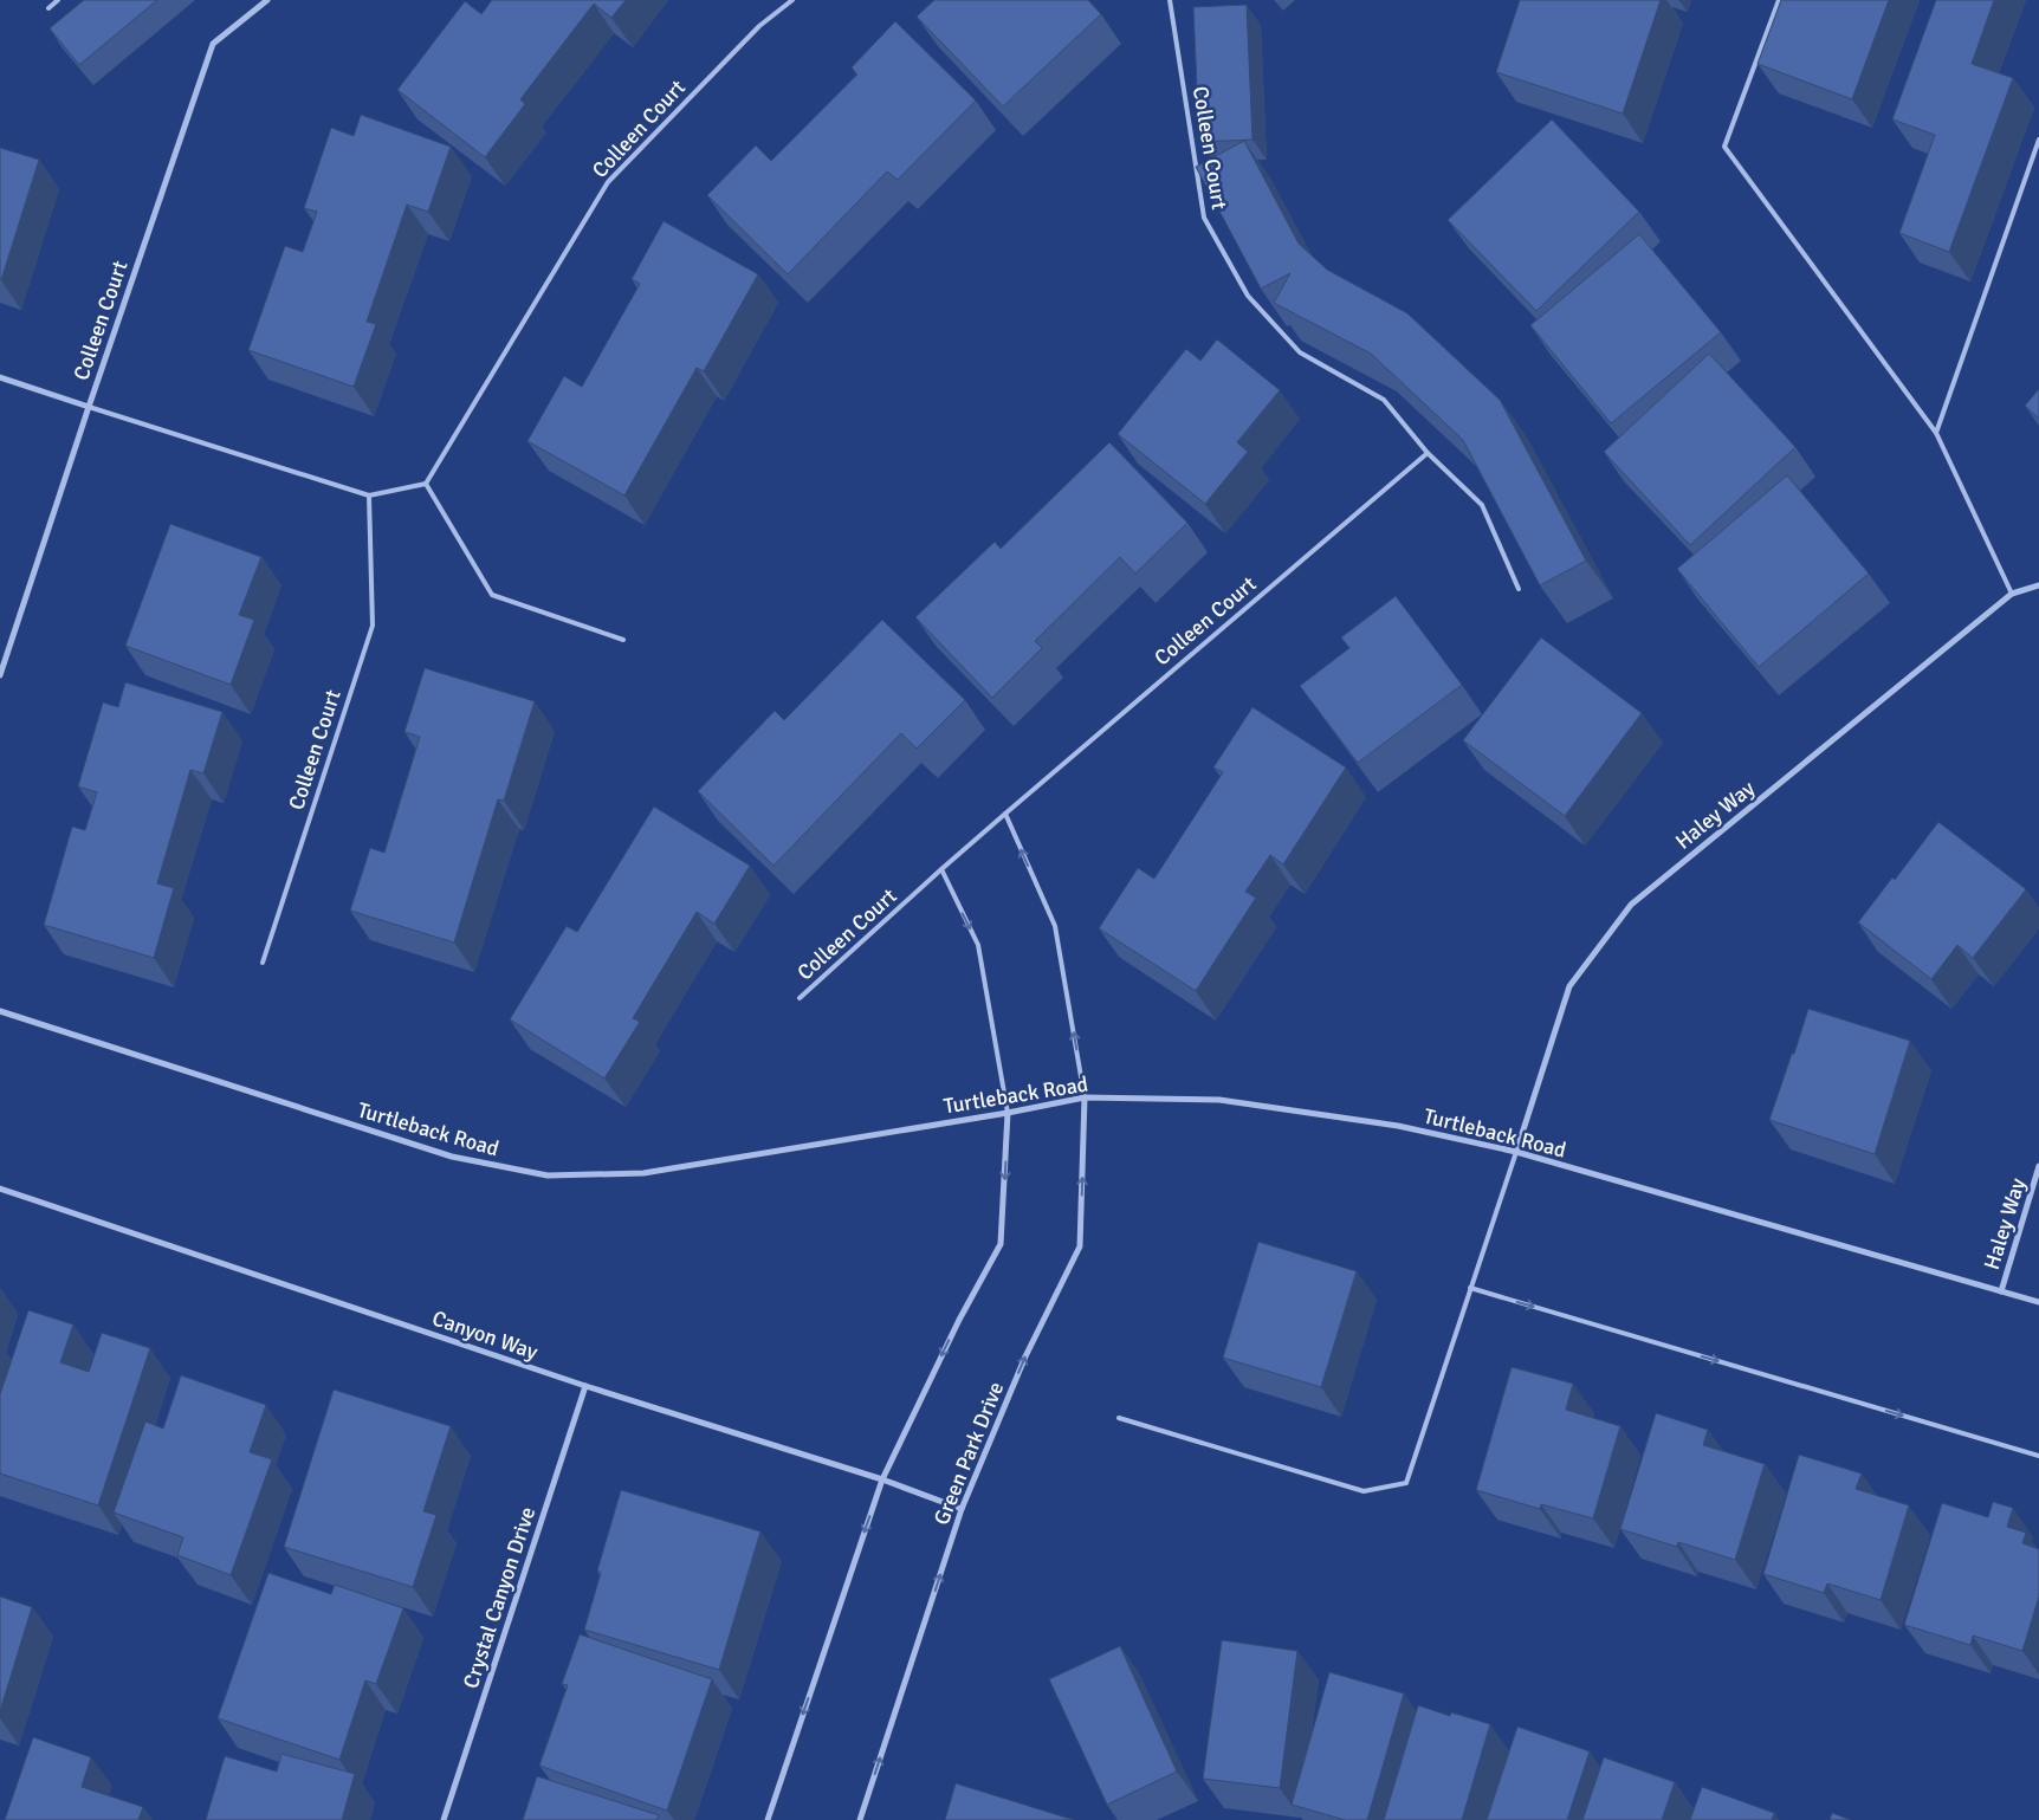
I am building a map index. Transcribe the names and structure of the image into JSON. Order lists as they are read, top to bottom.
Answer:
{
  "streets": {
    "street": [
      "Colleen Court",
      "Haley Way",
      "Turtleback Road",
      "Canyon Way",
      "Green Park Drive",
      "Crystal Canyon Drive"
    ]
  },
  "crossings": [
    ["Haley Way", "Turtleback Road"],
    ["Turtleback Road", "Green Park Drive"],
    ["Canyon Way", "Green Park Drive"],
    ["Canyon Way", "Crystal Canyon Drive"]
  ],
  "one_way": ["Green Park Drive"]
}
